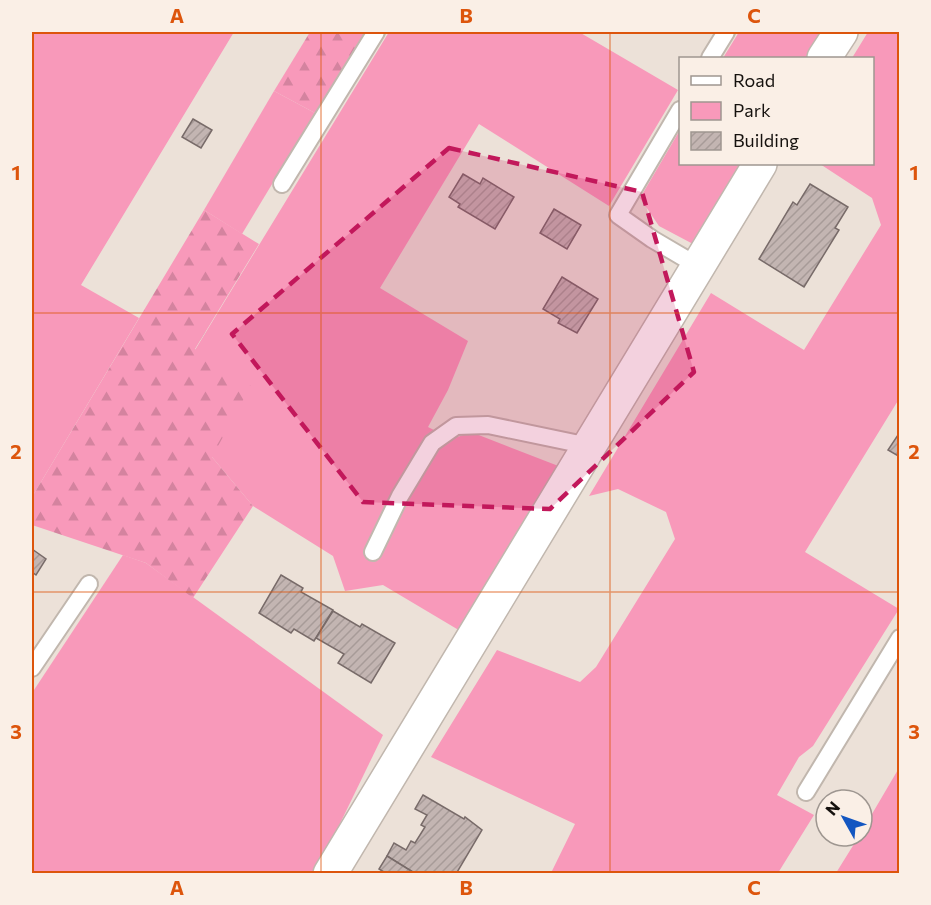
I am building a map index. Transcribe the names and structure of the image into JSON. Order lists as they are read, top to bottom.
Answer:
{
  "legend": ["Road", "Park", "Building"],
  "north": "top left",
  "grid": {
    "columns": ["A", "B", "C"],
    "rows": ["1", "2", "3"]
  }
}
